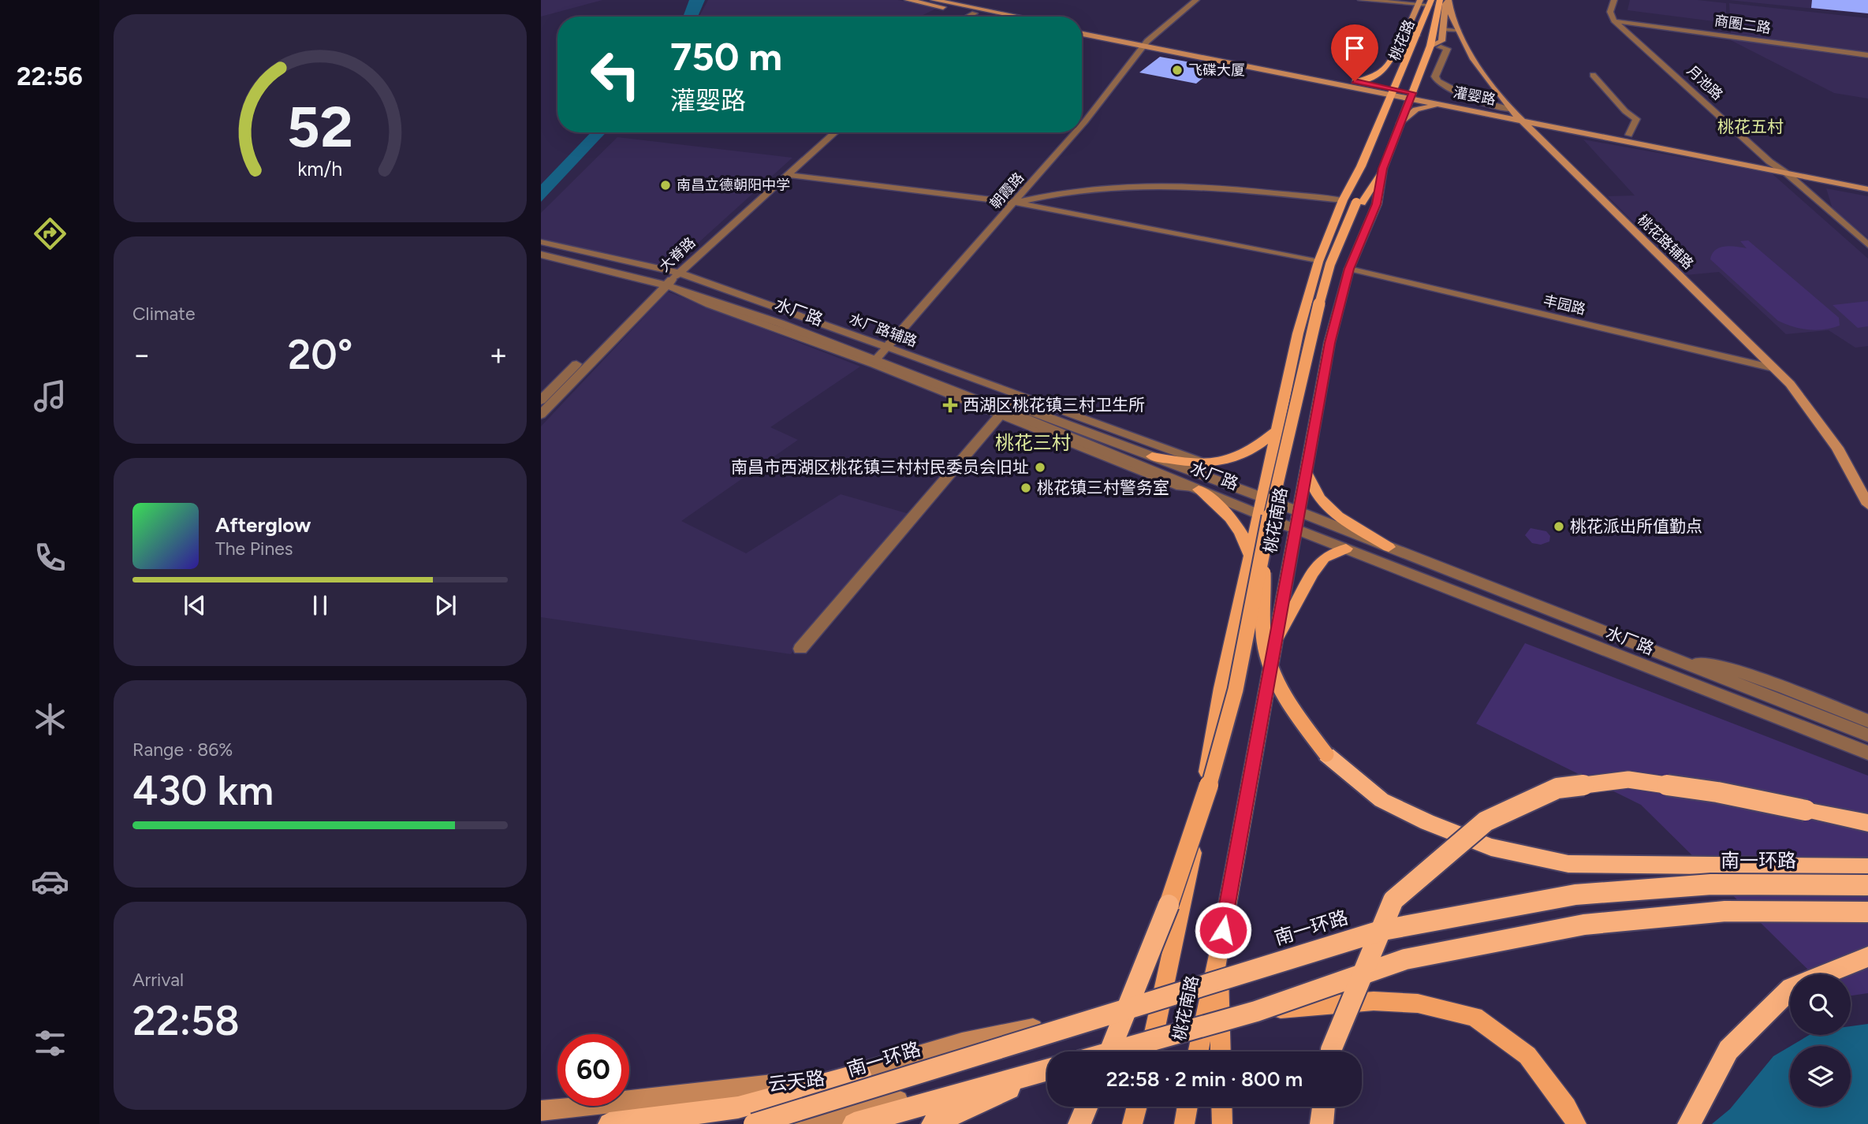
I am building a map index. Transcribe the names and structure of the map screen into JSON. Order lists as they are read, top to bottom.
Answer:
{
  "streets": {
    "highway": ["南一环路"],
    "main road": [
      "桃花路",
      "灌婴路",
      "桃花路辅路",
      "桃花南路",
      "云天路"
    ],
    "street": [
      "商圈二路",
      "月池路",
      "朝霞路",
      "大脊路",
      "丰园路",
      "水厂路",
      "水厂路辅路"
    ]
  },
  "crossings": [
    ["商圈二路", "月池路"],
    ["桃花路", "灌婴路"],
    ["桃花路", "桃花路辅路"],
    ["桃花路", "桃花南路"],
    ["月池路", "灌婴路"],
    ["灌婴路", "朝霞路"],
    ["灌婴路", "桃花路辅路"],
    ["灌婴路", "桃花南路"],
    ["朝霞路", "水厂路"],
    ["朝霞路", "水厂路辅路"],
    ["桃花路辅路", "丰园路"],
    ["桃花路辅路", "桃花南路"],
    ["大脊路", "水厂路"],
    ["大脊路", "水厂路辅路"],
    ["丰园路", "桃花南路"],
    ["水厂路", "水厂路辅路"],
    ["水厂路", "桃花南路"],
    ["桃花南路", "云天路"]
  ],
  "districts": ["桃花五村", "桃花三村"],
  "places": {
    "other": [
      "飞碟大厦",
      "南昌立德朝阳中学",
      "南昌市西湖区桃花镇三村村民委员会旧址",
      "桃花镇三村警务室",
      "桃花派出所值勤点"
    ],
    "health": ["西湖区桃花镇三村卫生所"]
  },
  "page": {
    "tabs": "22:56",
    "turn": ["750 m", "灌婴路"],
    "tile": [
      "Climate",
      ["Range · 86%", "430 km"],
      ["Arrival", "22:58"]
    ],
    "heat": ["−", "20°", "+"],
    "song": ["Afterglow", "The Pines"],
    "limit": "60",
    "trip": "22:58 · 2 min · 800 m",
    "gauge": ["52", "km/h"]
  }
}
